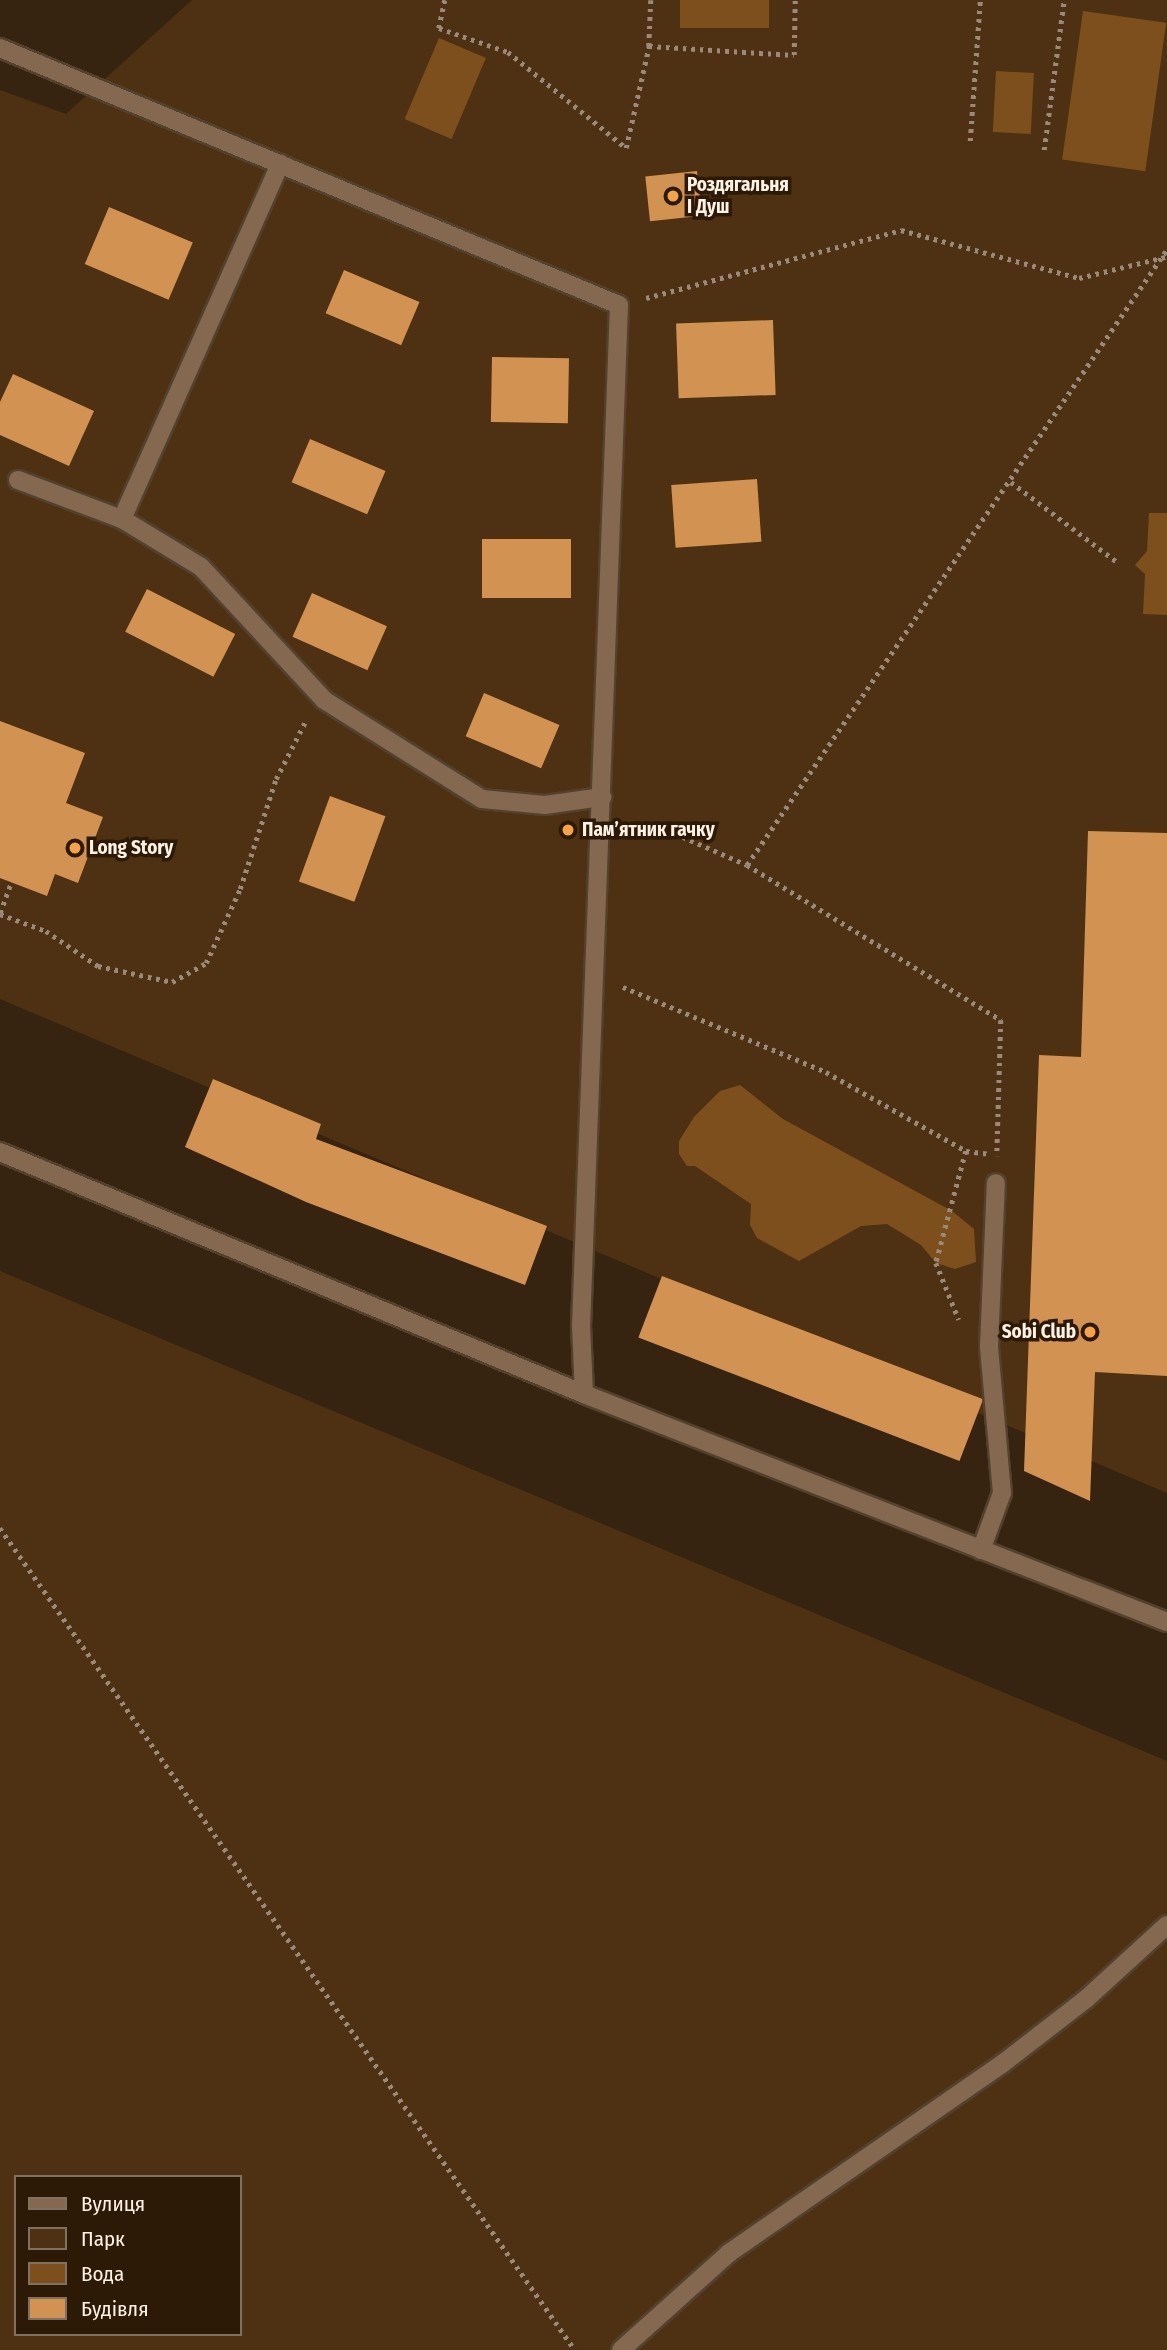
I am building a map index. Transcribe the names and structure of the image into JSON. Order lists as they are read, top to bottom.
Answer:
{
  "places": [
    "Роздягальня І Душ",
    "Памʼятник гачку",
    "Long Story",
    "Sobi Club"
  ],
  "legend": [
    "Вулиця",
    "Парк",
    "Вода",
    "Будівля"
  ]
}
